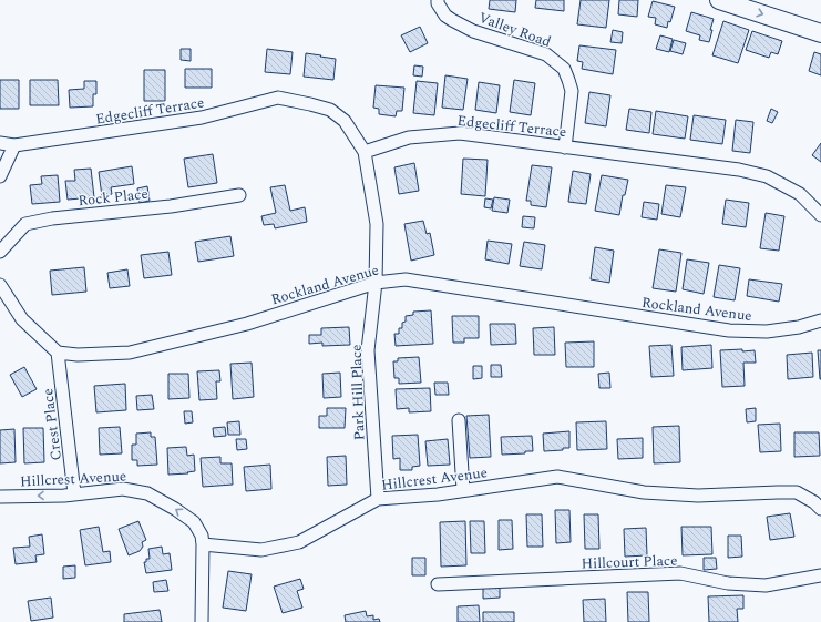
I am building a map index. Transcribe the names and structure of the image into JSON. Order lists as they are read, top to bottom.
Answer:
{
  "streets": {
    "street": [
      "Valley Road",
      "Edgecliff Terrace",
      "Rock Place",
      "Rockland Avenue",
      "Park Hill Place",
      "Crest Place",
      "Hillcrest Avenue",
      "Hillcourt Place"
    ]
  },
  "crossings": [
    ["Valley Road", "Edgecliff Terrace"],
    ["Edgecliff Terrace", "Park Hill Place"],
    ["Rockland Avenue", "Park Hill Place"],
    ["Rockland Avenue", "Crest Place"],
    ["Park Hill Place", "Hillcrest Avenue"],
    ["Crest Place", "Hillcrest Avenue"]
  ]
}
